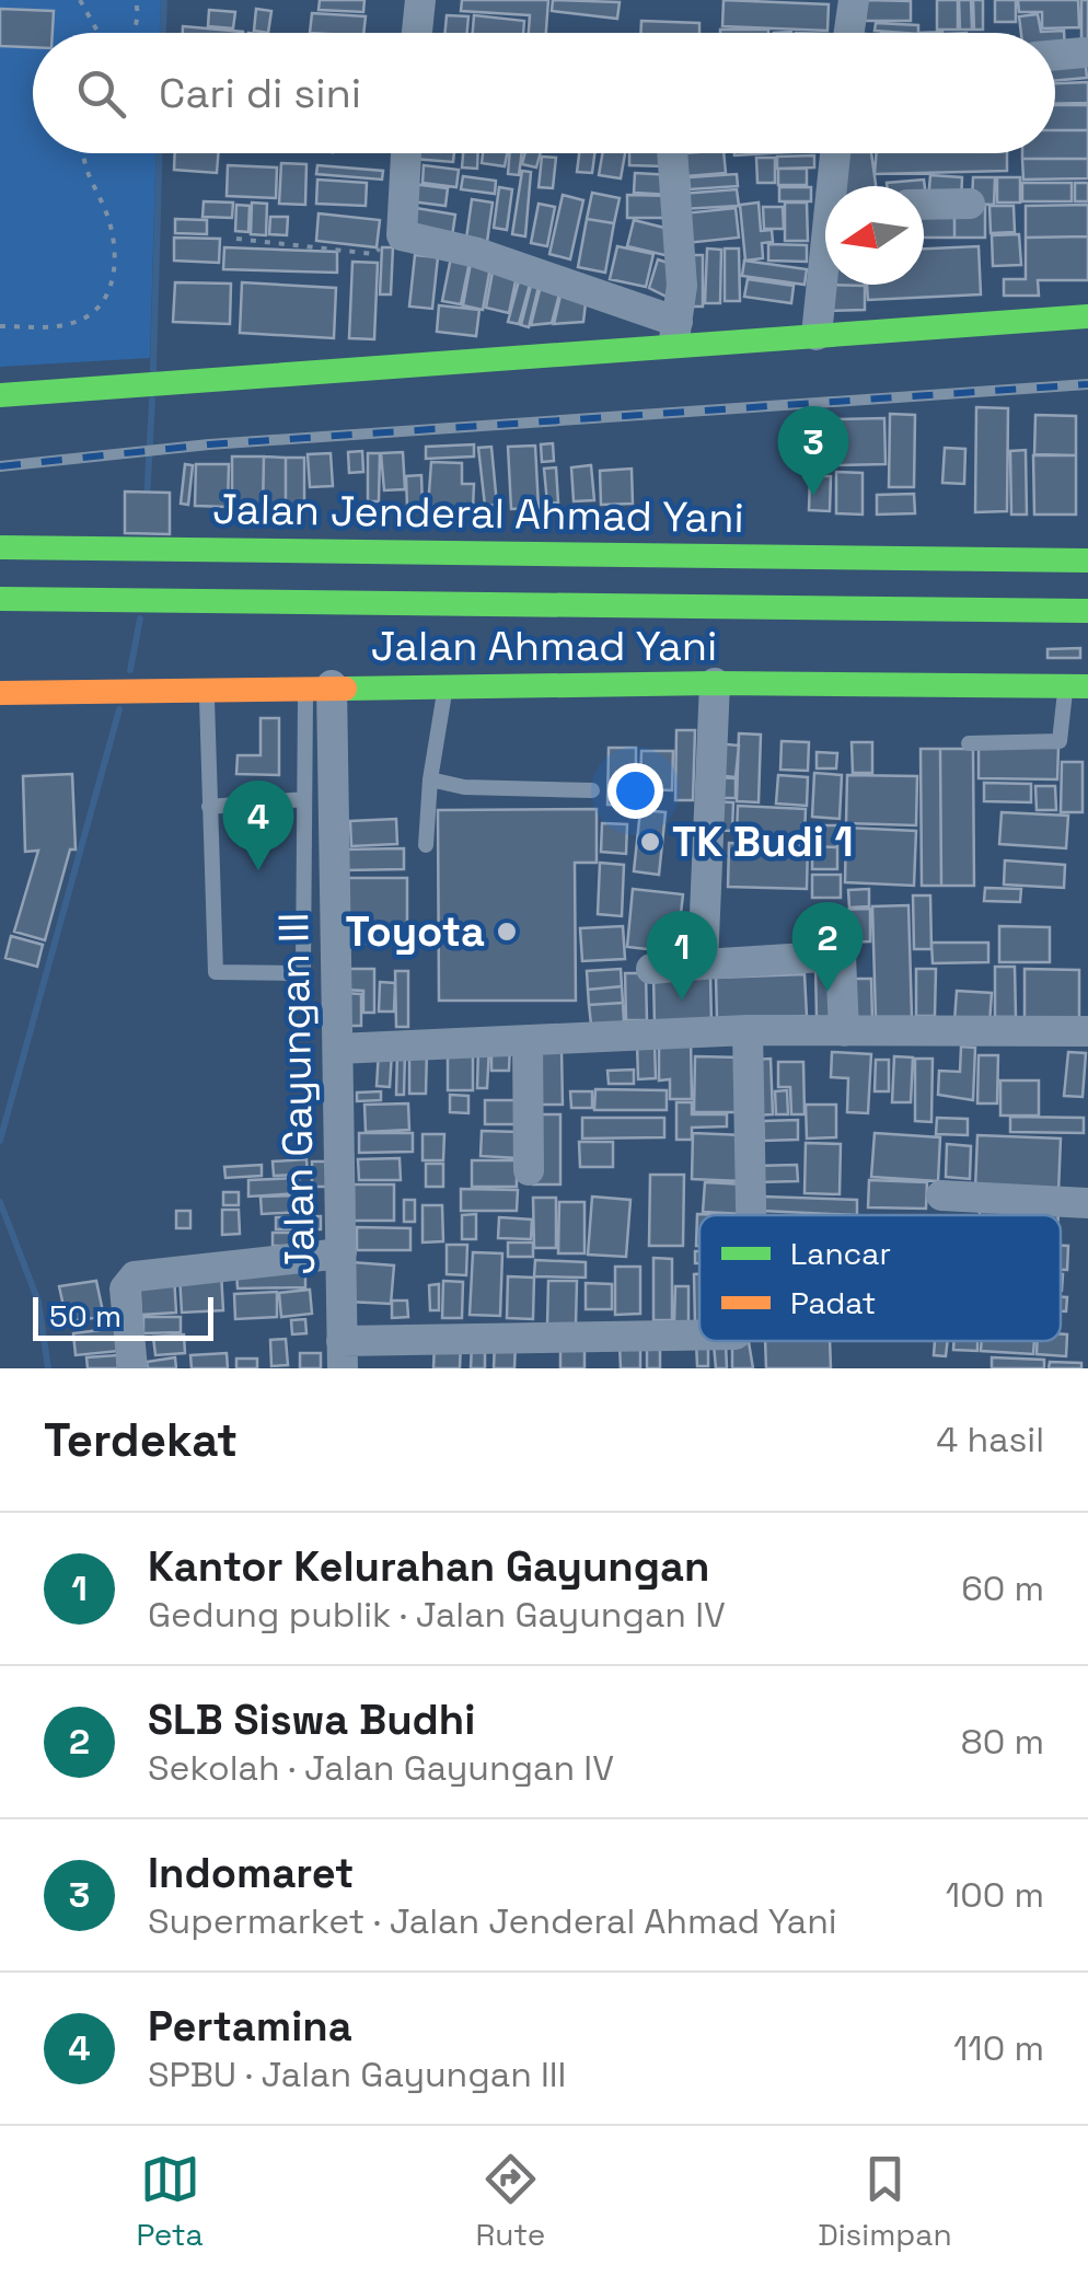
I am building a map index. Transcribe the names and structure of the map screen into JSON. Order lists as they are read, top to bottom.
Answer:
{
  "streets": {
    "main road": ["Jalan Jenderal Ahmad Yani", "Jalan Ahmad Yani"],
    "street": ["Jalan Gayungan III"]
  },
  "crossings": [
    ["Jalan Ahmad Yani", "Jalan Gayungan III"]
  ],
  "places": ["TK Budi 1", "Toyota"],
  "legend": ["Lancar", "Padat"],
  "scale_bar": "50 m",
  "north": "left",
  "page": {
    "search": "Cari di sini",
    "pins": [
      "3",
      "4",
      "2",
      "1"
    ],
    "scale": "50 m",
    "heading": ["Terdekat", "4 hasil"],
    "list": [
      {
        "mark": "1",
        "name": "Kantor Kelurahan Gayungan",
        "note": "Gedung publik · Jalan Gayungan IV",
        "value": "60 m"
      },
      {
        "mark": "2",
        "name": "SLB Siswa Budhi",
        "note": "Sekolah · Jalan Gayungan IV",
        "value": "80 m"
      },
      {
        "mark": "3",
        "name": "Indomaret",
        "note": "Supermarket · Jalan Jenderal Ahmad Yani",
        "value": "100 m"
      },
      {
        "mark": "4",
        "name": "Pertamina",
        "note": "SPBU · Jalan Gayungan III",
        "value": "110 m"
      }
    ],
    "nav": ["Peta", "Rute", "Disimpan"]
  }
}
